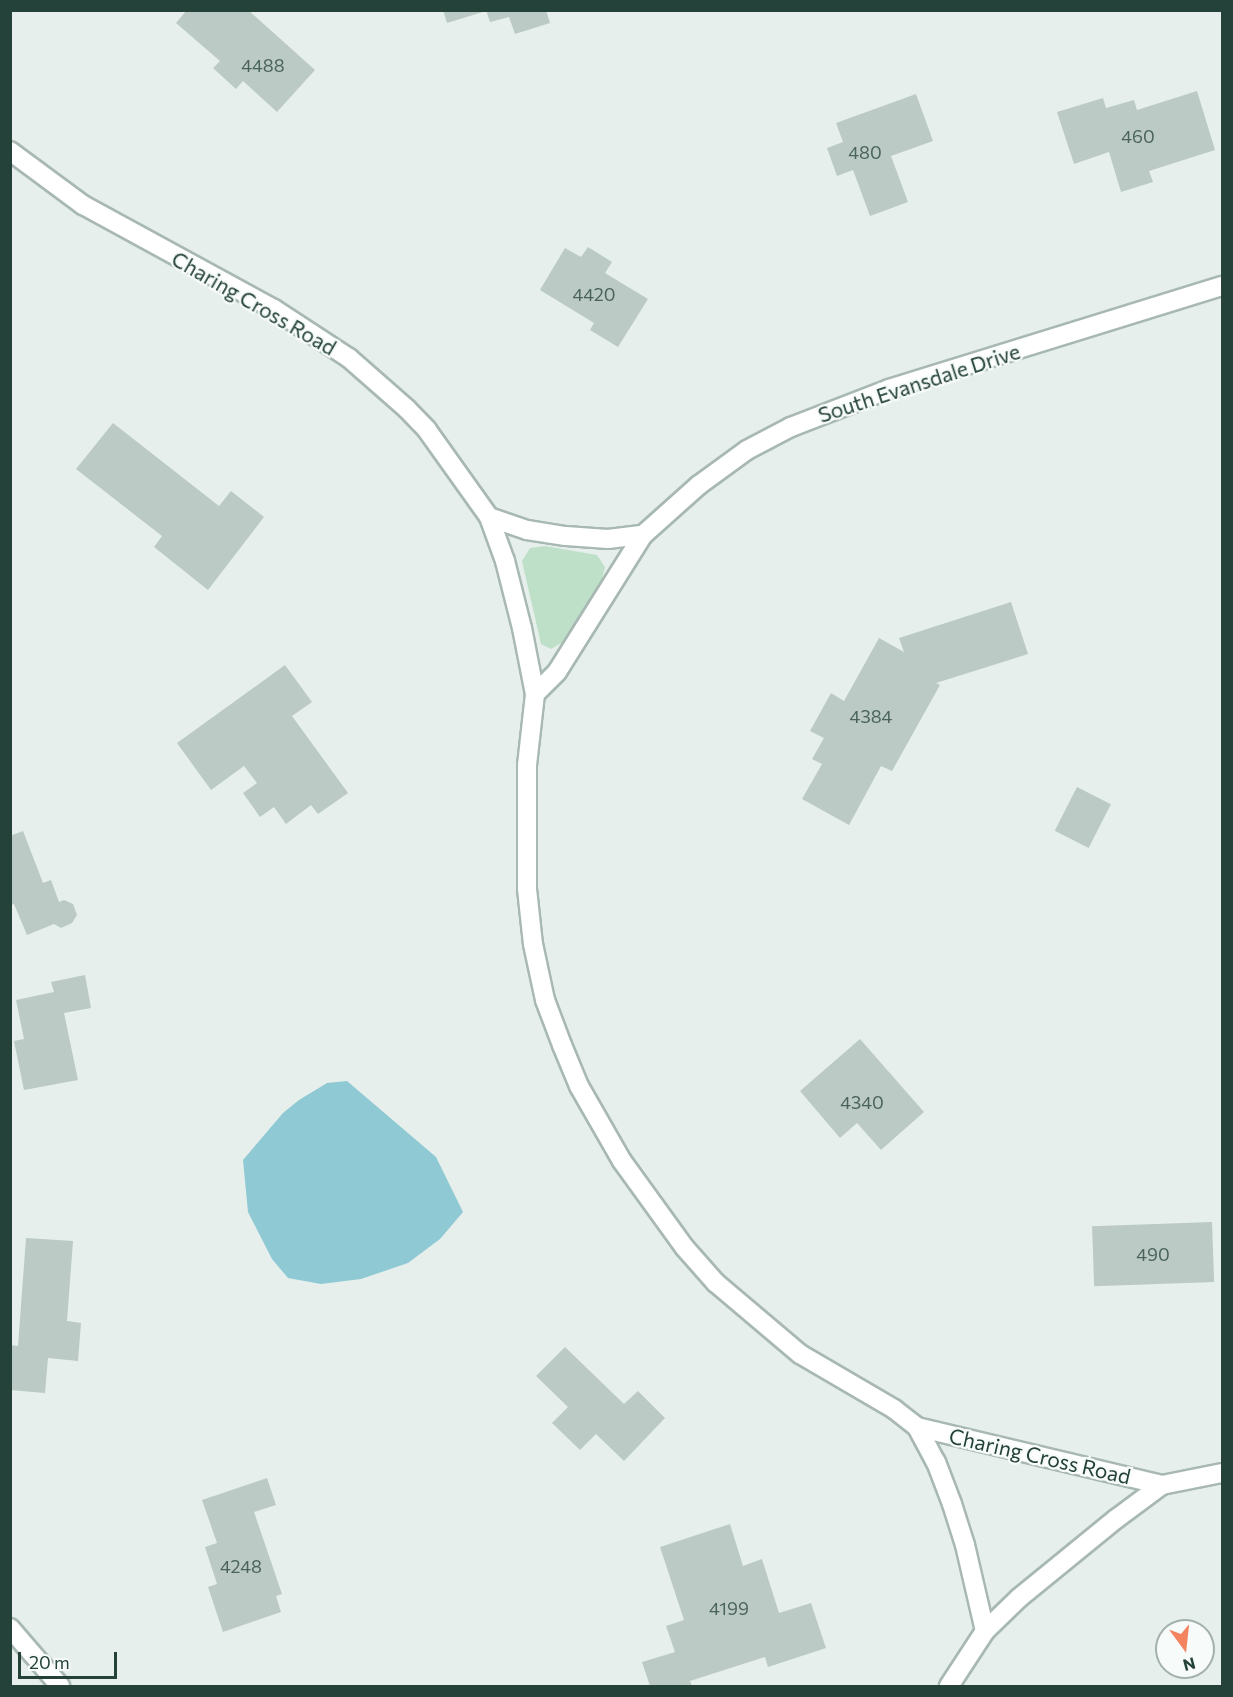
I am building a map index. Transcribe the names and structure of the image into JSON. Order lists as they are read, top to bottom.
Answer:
{
  "streets": {
    "street": ["Charing Cross Road", "South Evansdale Drive"]
  },
  "house_numbers": [
    "4488",
    "460",
    "480",
    "4420",
    "4384",
    "4340",
    "490",
    "4248",
    "4199"
  ],
  "scale_bar": "20 m",
  "north": "bottom"
}
